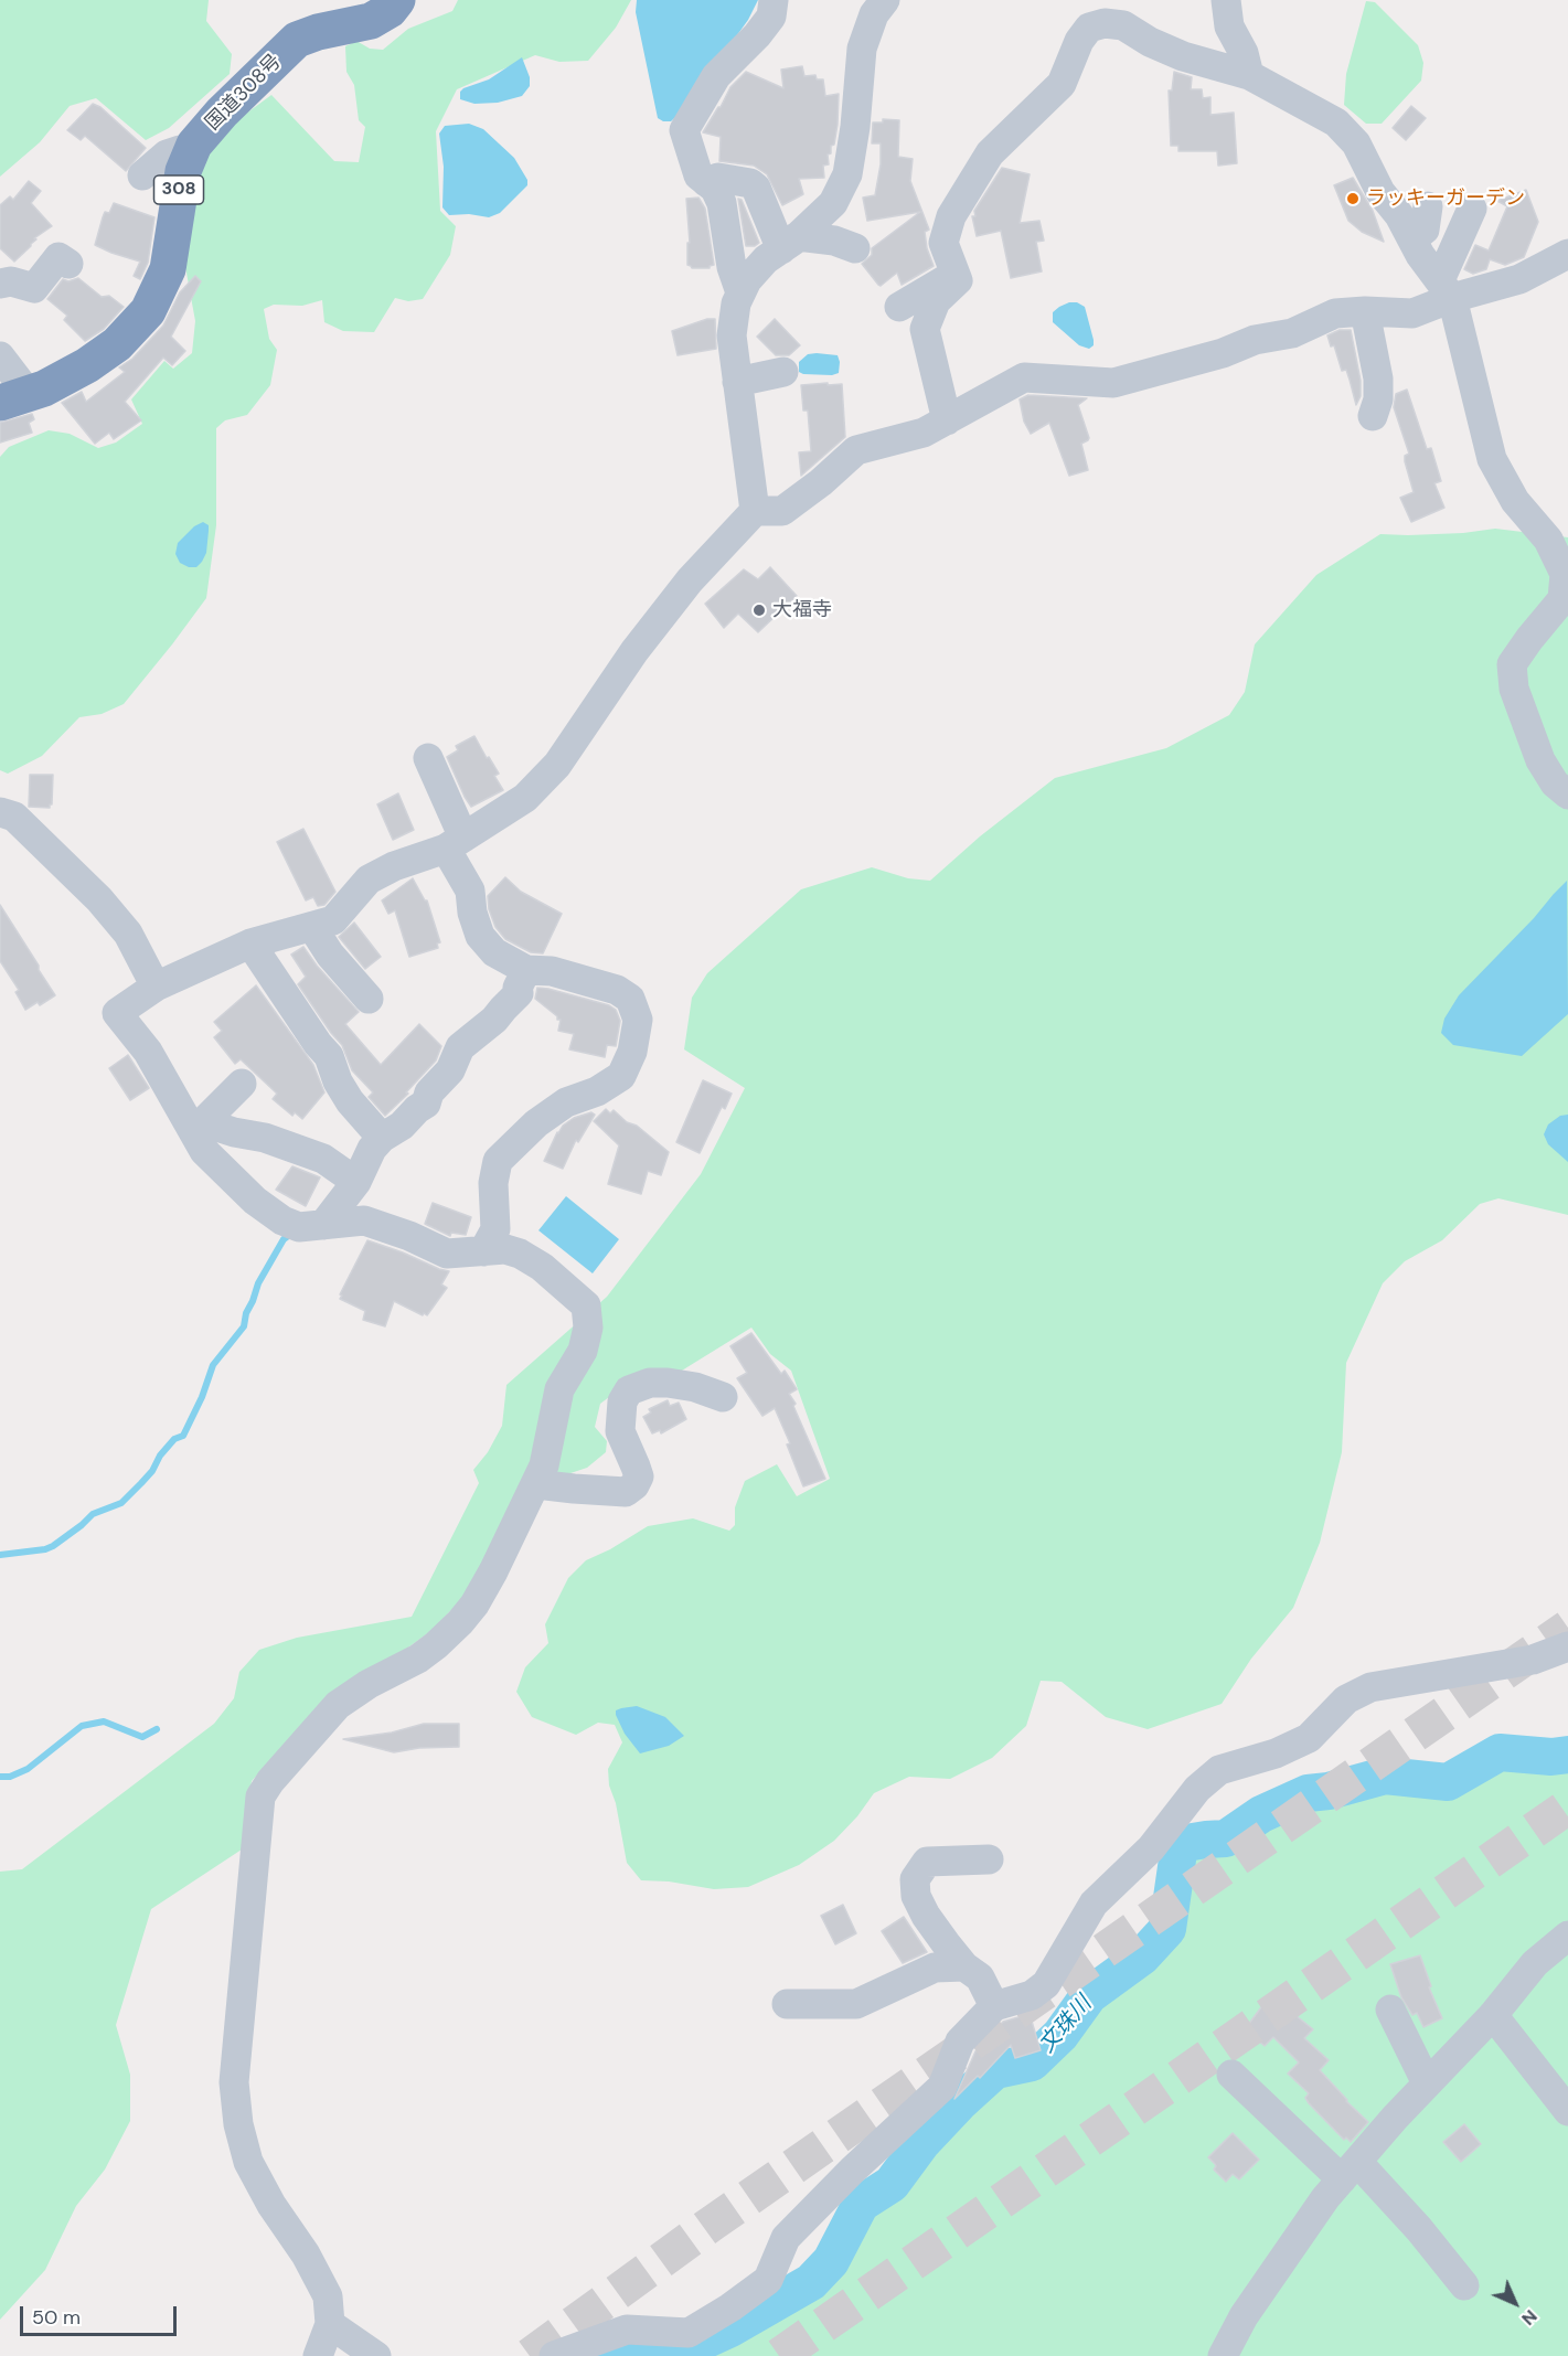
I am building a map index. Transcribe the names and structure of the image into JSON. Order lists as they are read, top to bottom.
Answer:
{
  "streets": {
    "highway": ["国道308号", "308"]
  },
  "water": ["文珠川"],
  "places": ["ラッキーガーデン", "大福寺"],
  "scale_bar": "50 m",
  "north": "bottom right"
}
